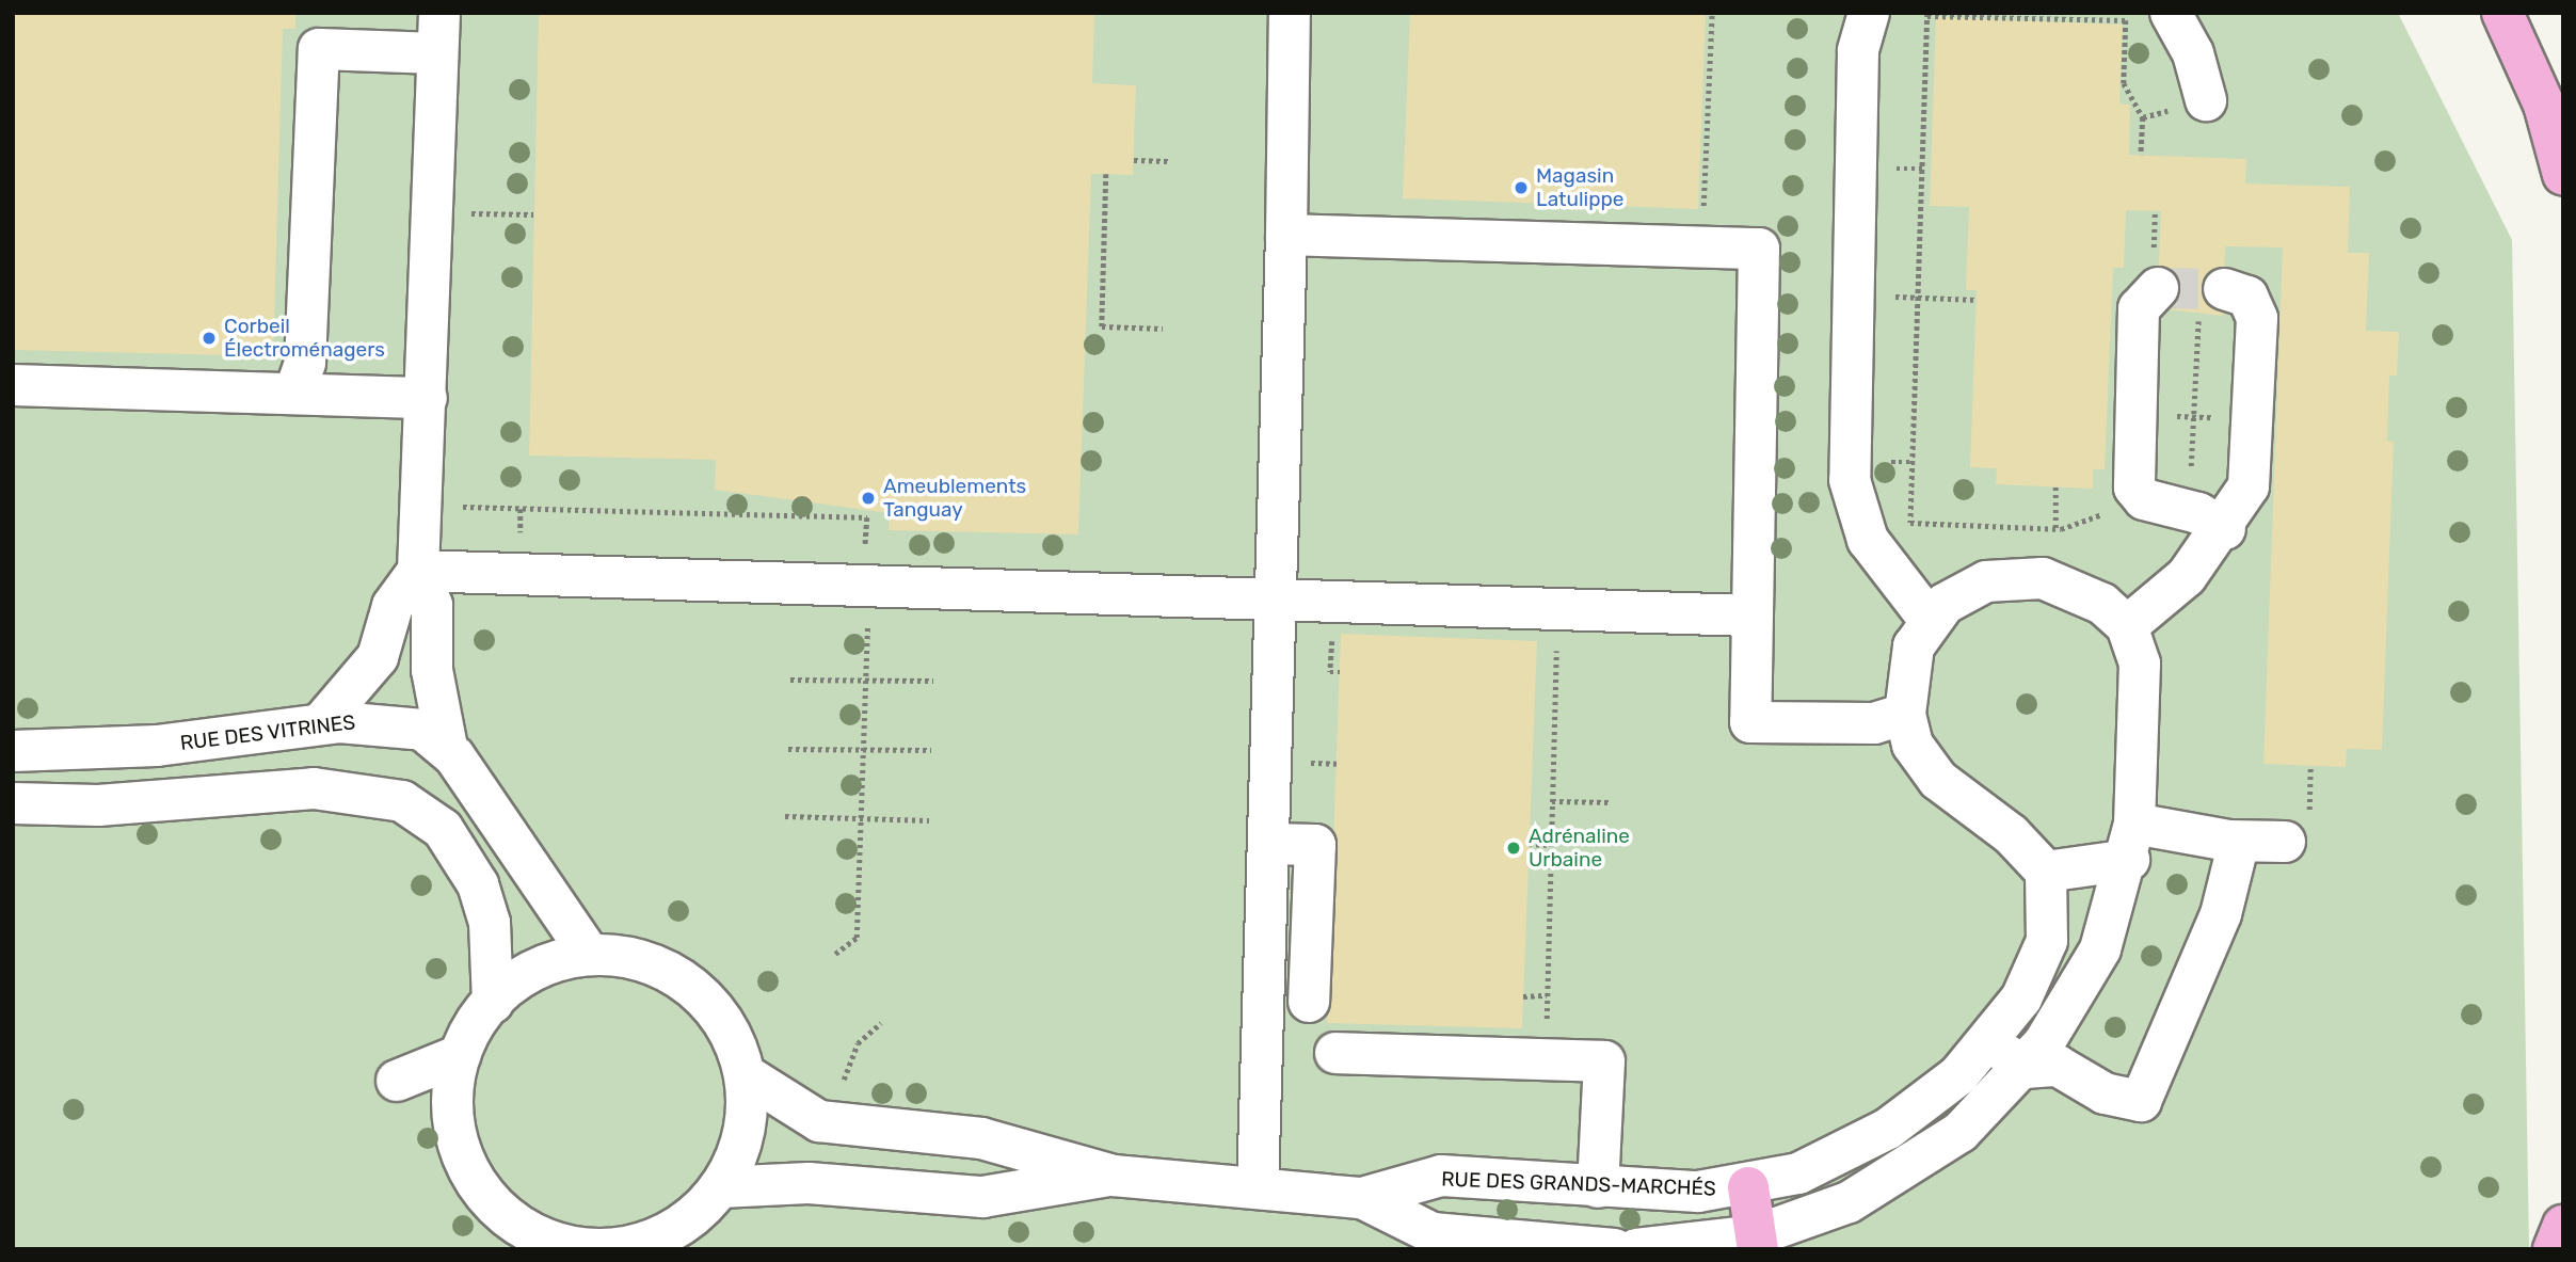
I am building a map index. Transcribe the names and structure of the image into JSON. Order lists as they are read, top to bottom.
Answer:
{
  "streets": {
    "street": ["RUE DES VITRINES", "RUE DES GRANDS-MARCHÉS"]
  },
  "places": [
    "Magasin Latulippe",
    "Corbeil Électroménagers",
    "Ameublements Tanguay",
    "Adrénaline Urbaine"
  ]
}
